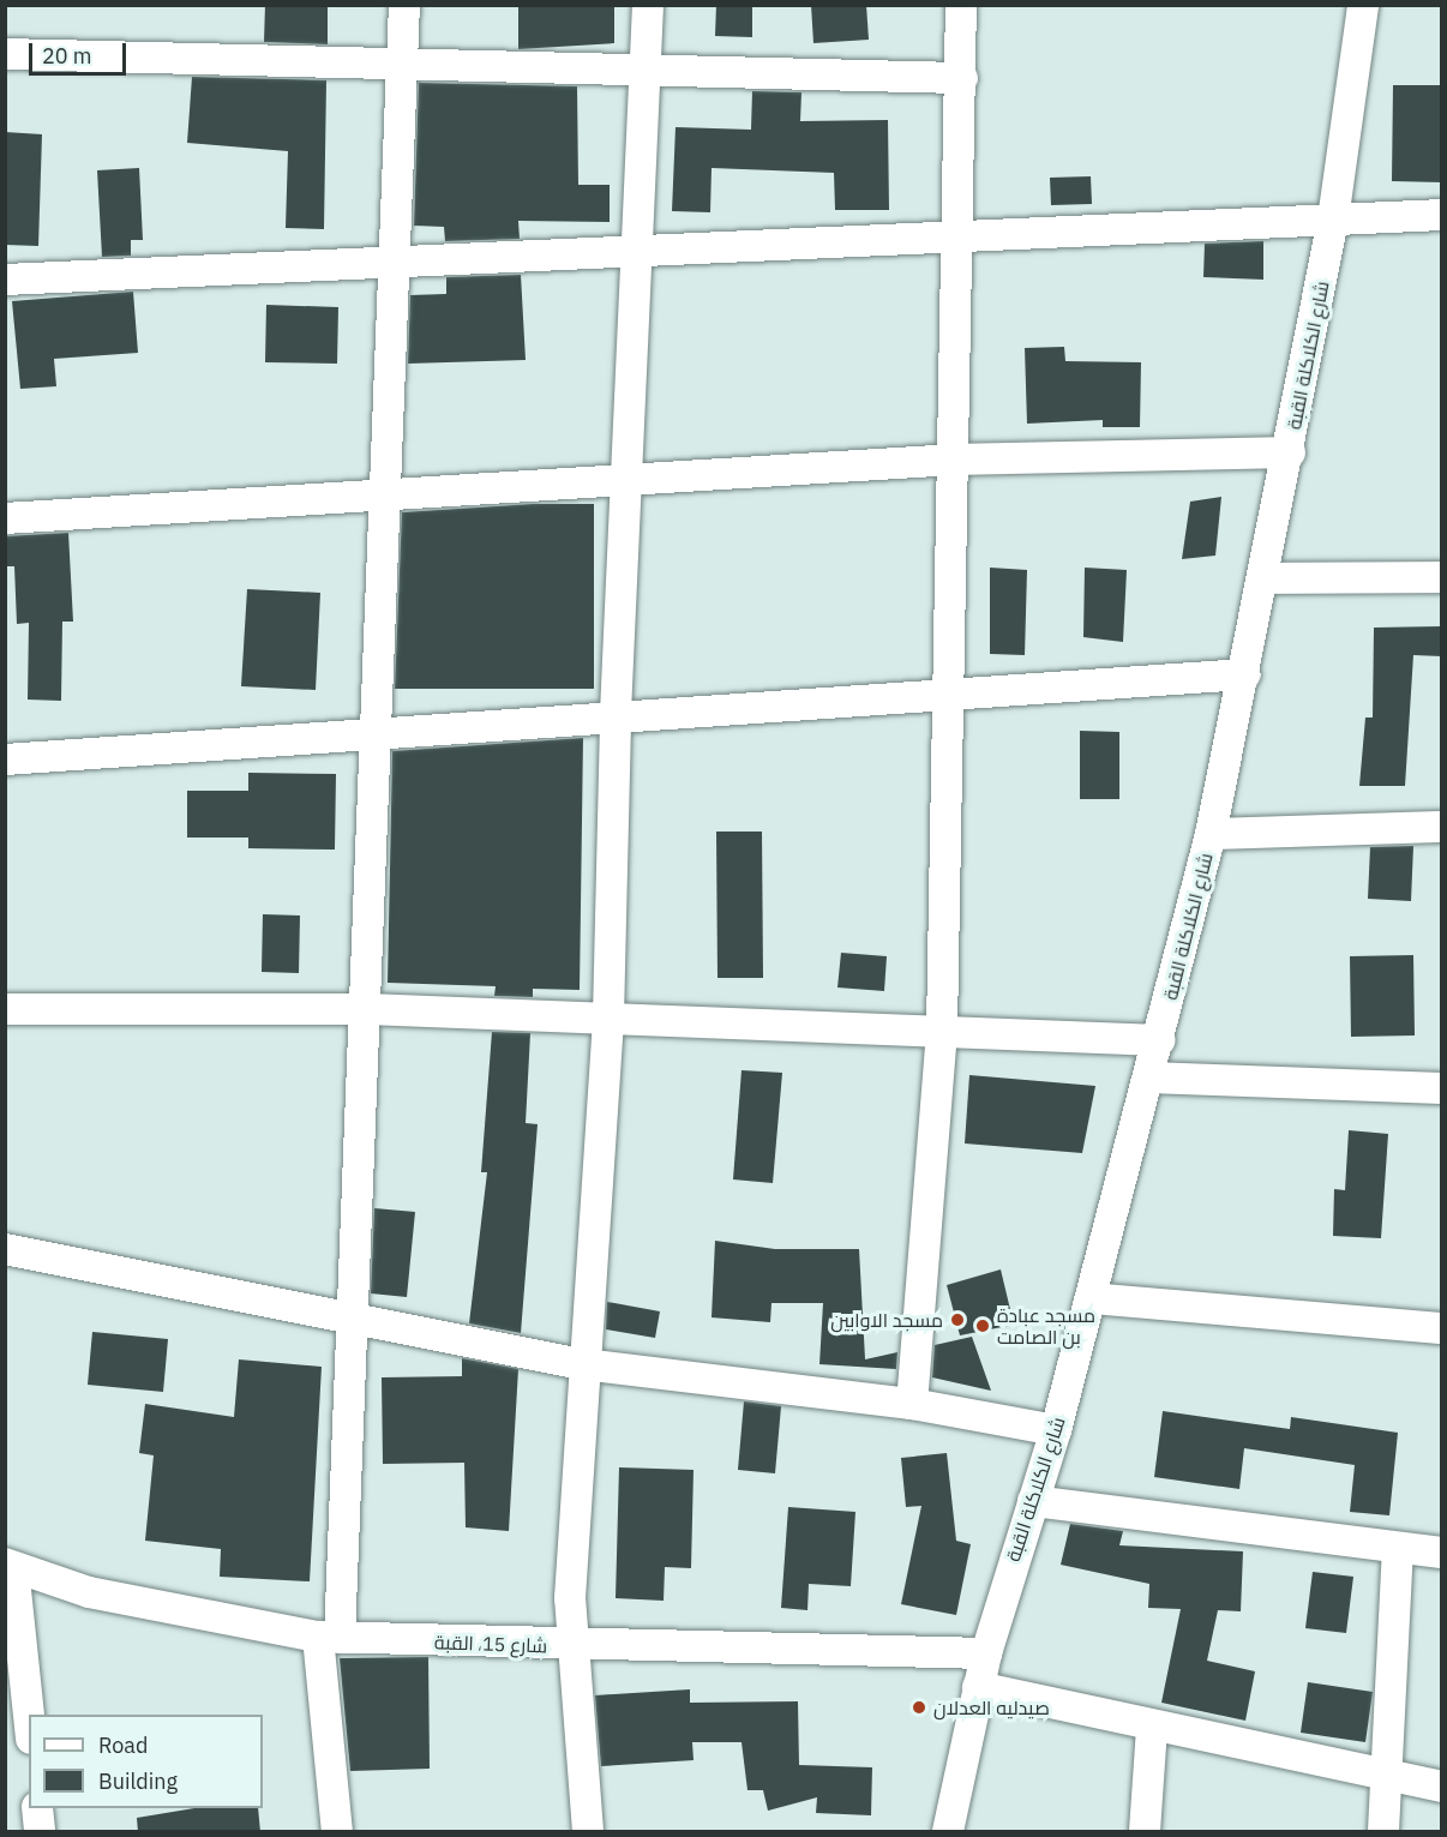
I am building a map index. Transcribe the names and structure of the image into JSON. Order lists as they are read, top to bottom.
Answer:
{
  "streets": {
    "street": ["شارع الكلاكلة القبة", "شارع 15، القبة"]
  },
  "crossings": [
    ["شارع الكلاكلة القبة", "شارع 15، القبة"]
  ],
  "places": ["مسجد الاوابين", "مسجد عبادة بن الصامت", "صيدليه العدلان"],
  "legend": ["Road", "Building"],
  "scale_bar": "20 m"
}
